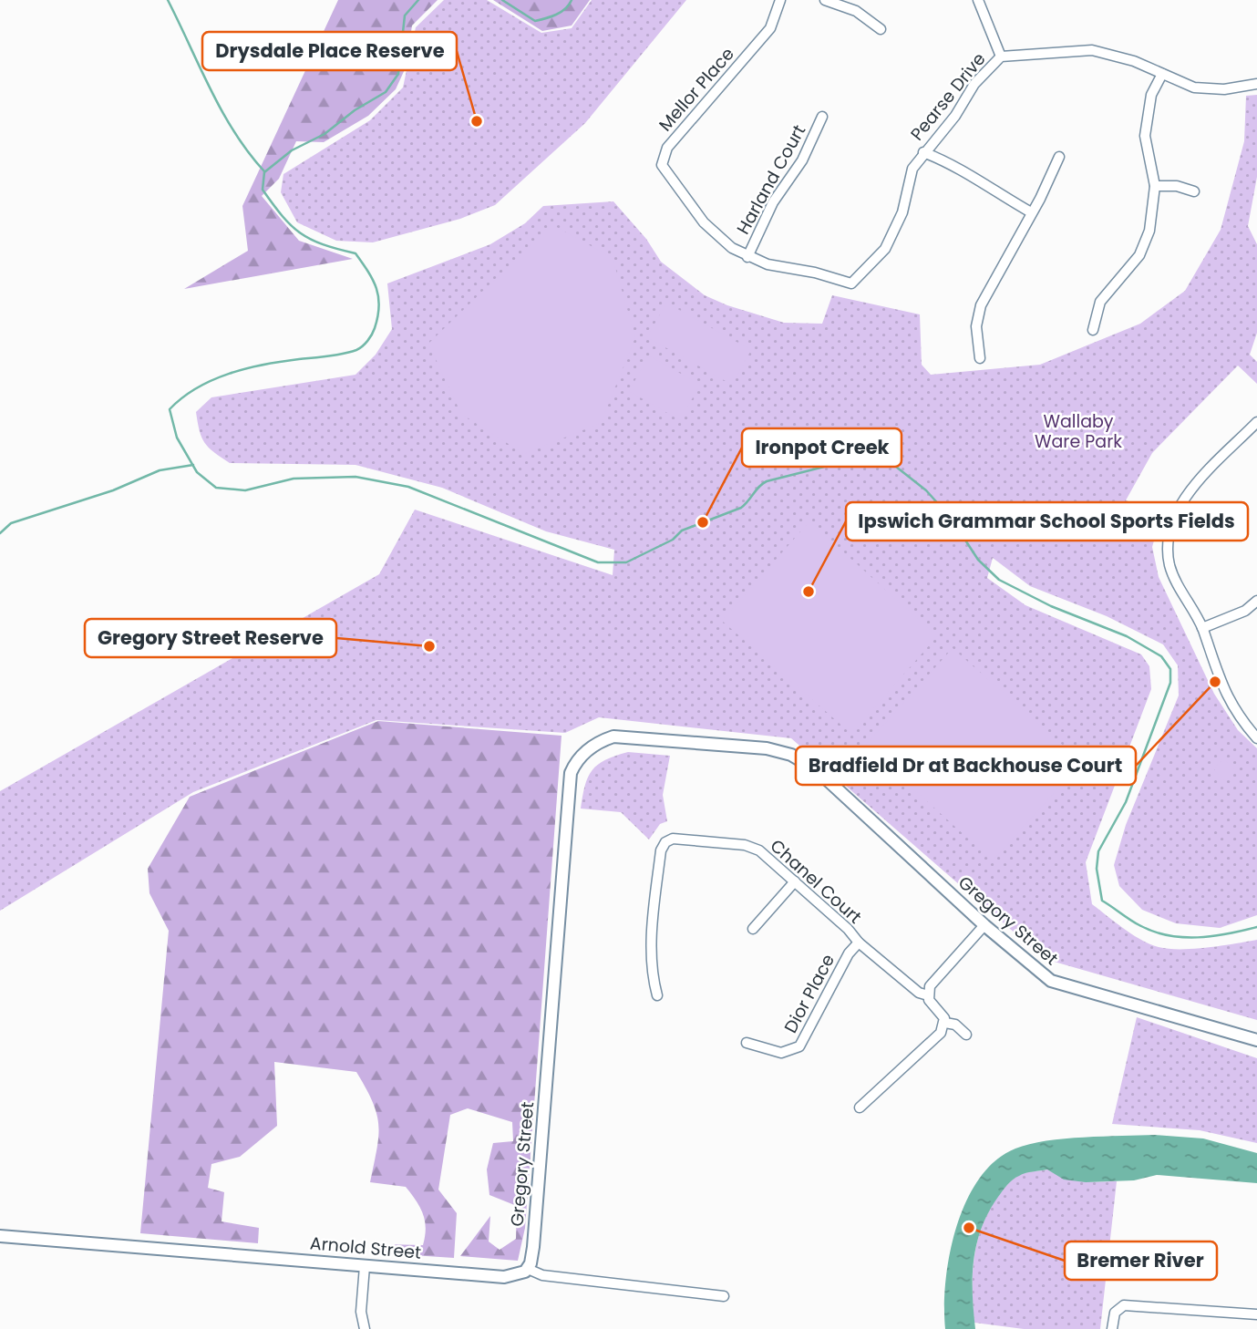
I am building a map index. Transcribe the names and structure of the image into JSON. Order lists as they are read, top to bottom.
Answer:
{
  "streets": {
    "main road": ["Gregory Street", "Arnold Street"],
    "street": [
      "Mellor Place",
      "Pearse Drive",
      "Harland Court",
      "Chanel Court",
      "Dior Place"
    ]
  },
  "crossings": [
    ["Mellor Place", "Pearse Drive"],
    ["Mellor Place", "Harland Court"],
    ["Chanel Court", "Dior Place"],
    ["Gregory Street", "Arnold Street"]
  ],
  "parks": ["Wallaby Ware Park"],
  "places": [
    "Drysdale Place Reserve",
    "Ironpot Creek",
    "Ipswich Grammar School Sports Fields",
    "Gregory Street Reserve",
    "Bradfield Dr at Backhouse Court",
    "Bremer River"
  ]
}
